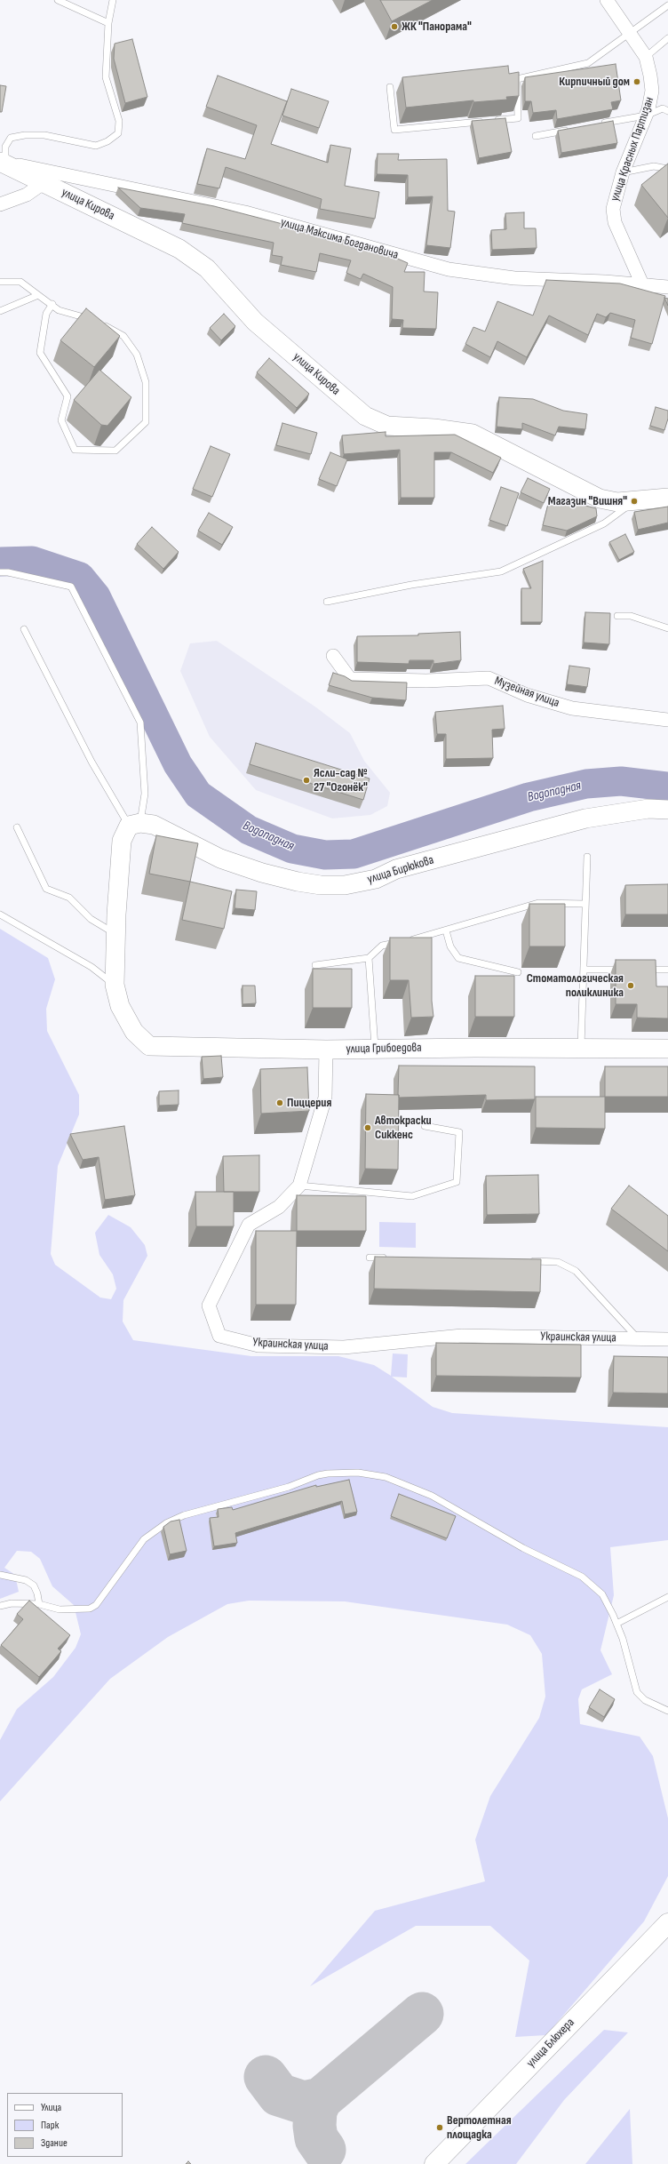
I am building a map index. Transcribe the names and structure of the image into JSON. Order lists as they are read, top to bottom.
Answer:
{
  "streets": {
    "main road": ["улица Блюхера"],
    "street": [
      "улица Красных Партизан",
      "улица Кирова",
      "улица Максима Богдановича",
      "Музейная улица",
      "улица Бирюкова",
      "улица Грибоедова",
      "Украинская улица"
    ]
  },
  "crossings": [
    ["улица Красных Партизан", "улица Максима Богдановича"],
    ["улица Кирова", "улица Максима Богдановича"],
    ["улица Бирюкова", "улица Грибоедова"],
    ["улица Грибоедова", "Украинская улица"]
  ],
  "water": ["Водопадная"],
  "places": [
    "ЖК \"Панорама\"",
    "Кирпичный дом",
    "Магазин \"Вишня\"",
    "Ясли-сад № 27 \"Огонёк\"",
    "Стоматологическая поликлиника",
    "Пиццерия",
    "Автокраски Сиккенс",
    "Вертолетная площадка"
  ],
  "legend": ["Улица", "Парк", "Здание"]
}
